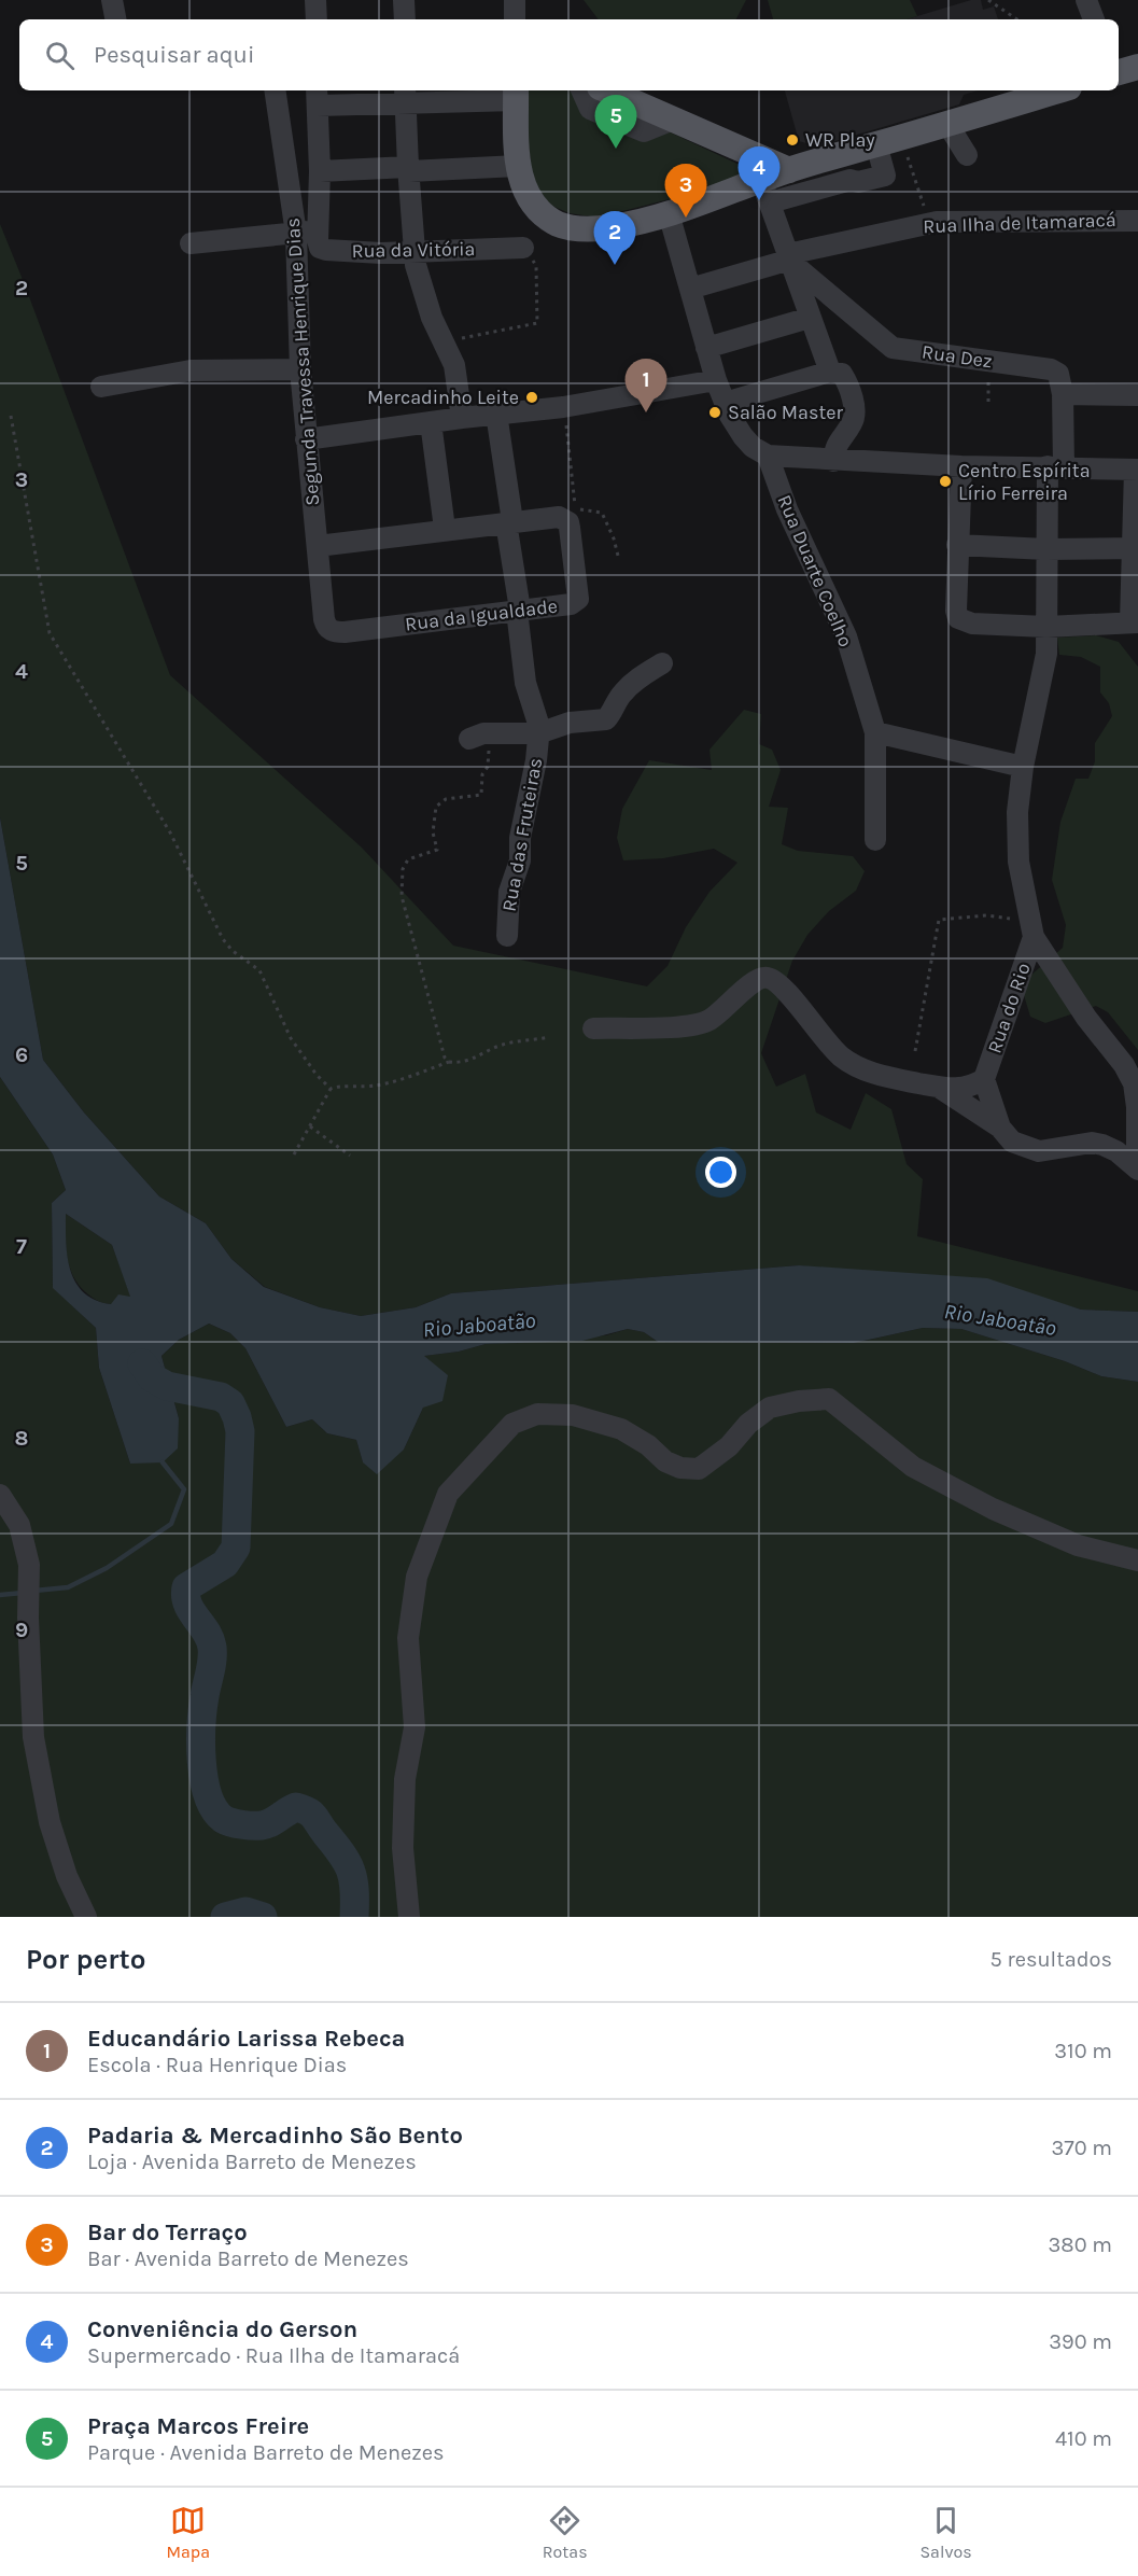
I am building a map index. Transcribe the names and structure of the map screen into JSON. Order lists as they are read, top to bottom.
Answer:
{
  "streets": {
    "street": [
      "Rua Ilha de Itamaracá",
      "Rua da Vitória",
      "Rua Dez",
      "Segunda Travessa Henrique Dias",
      "Rua Duarte Coelho",
      "Rua da Igualdade",
      "Rua das Fruteiras",
      "Rua do Rio"
    ]
  },
  "crossings": [
    ["Rua Ilha de Itamaracá", "Rua Dez"],
    ["Segunda Travessa Henrique Dias", "Rua da Igualdade"],
    ["Rua da Igualdade", "Rua das Fruteiras"]
  ],
  "water": ["Rio Jaboatão"],
  "places": [
    "WR Play",
    "Mercadinho Leite",
    "Salão Master",
    "Centro Espírita Lírio Ferreira"
  ],
  "page": {
    "search": "Pesquisar aqui",
    "pins": [
      "5",
      "4",
      "3",
      "2",
      "1"
    ],
    "heading": ["Por perto", "5 resultados"],
    "list": [
      {
        "mark": "1",
        "name": "Educandário Larissa Rebeca",
        "note": "Escola · Rua Henrique Dias",
        "value": "310 m"
      },
      {
        "mark": "2",
        "name": "Padaria & Mercadinho São Bento",
        "note": "Loja · Avenida Barreto de Menezes",
        "value": "370 m"
      },
      {
        "mark": "3",
        "name": "Bar do Terraço",
        "note": "Bar · Avenida Barreto de Menezes",
        "value": "380 m"
      },
      {
        "mark": "4",
        "name": "Conveniência do Gerson",
        "note": "Supermercado · Rua Ilha de Itamaracá",
        "value": "390 m"
      },
      {
        "mark": "5",
        "name": "Praça Marcos Freire",
        "note": "Parque · Avenida Barreto de Menezes",
        "value": "410 m"
      }
    ],
    "nav": ["Mapa", "Rotas", "Salvos"]
  },
  "grid": {
    "rows": [
      "2",
      "3",
      "4",
      "5",
      "6",
      "7",
      "8",
      "9"
    ]
  }
}
